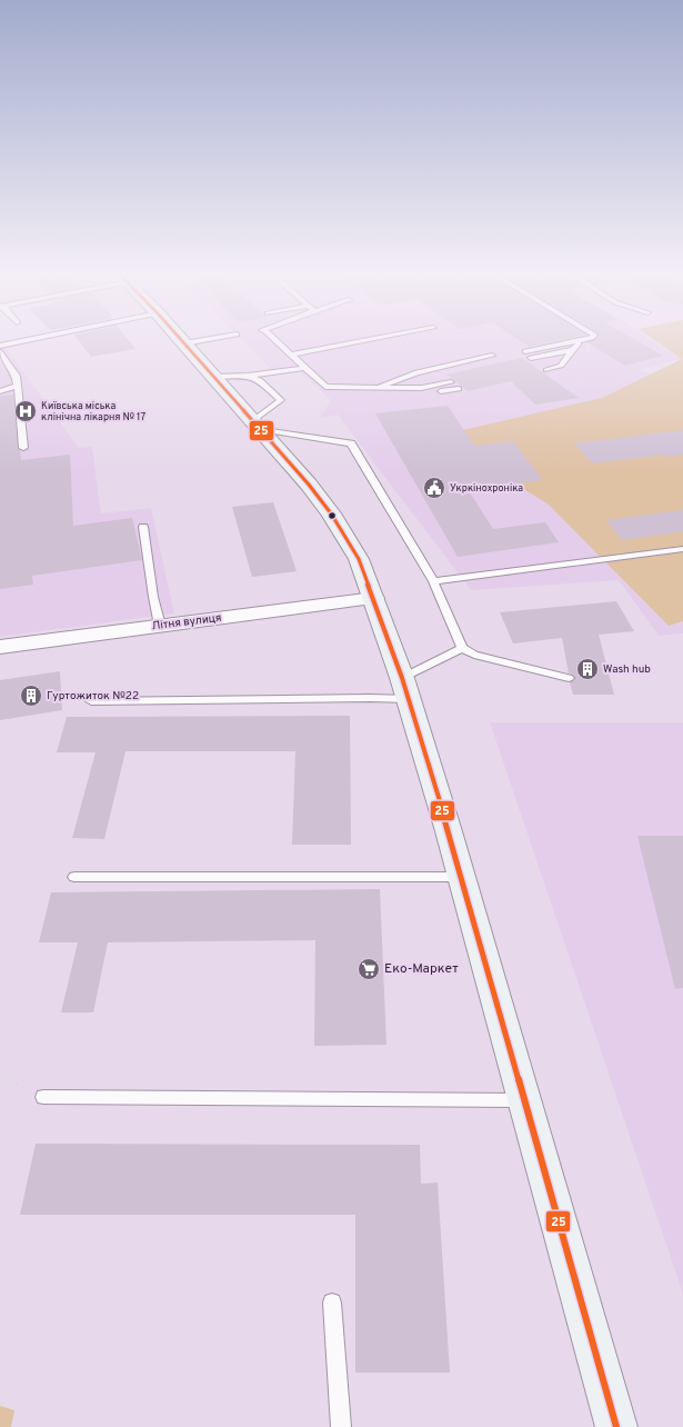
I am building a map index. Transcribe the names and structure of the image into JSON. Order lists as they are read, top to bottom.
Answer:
{
  "streets": {
    "street": ["Літня вулиця"]
  },
  "places": {
    "hospital": ["Київська міська клінічна лікарня № 17"],
    "public building": ["Укркінохроніка"],
    "building": ["Wash hub", "Гуртожиток №22"],
    "supermarket": ["Еко-Маркет"]
  },
  "lines": ["transit line 25"]
}
